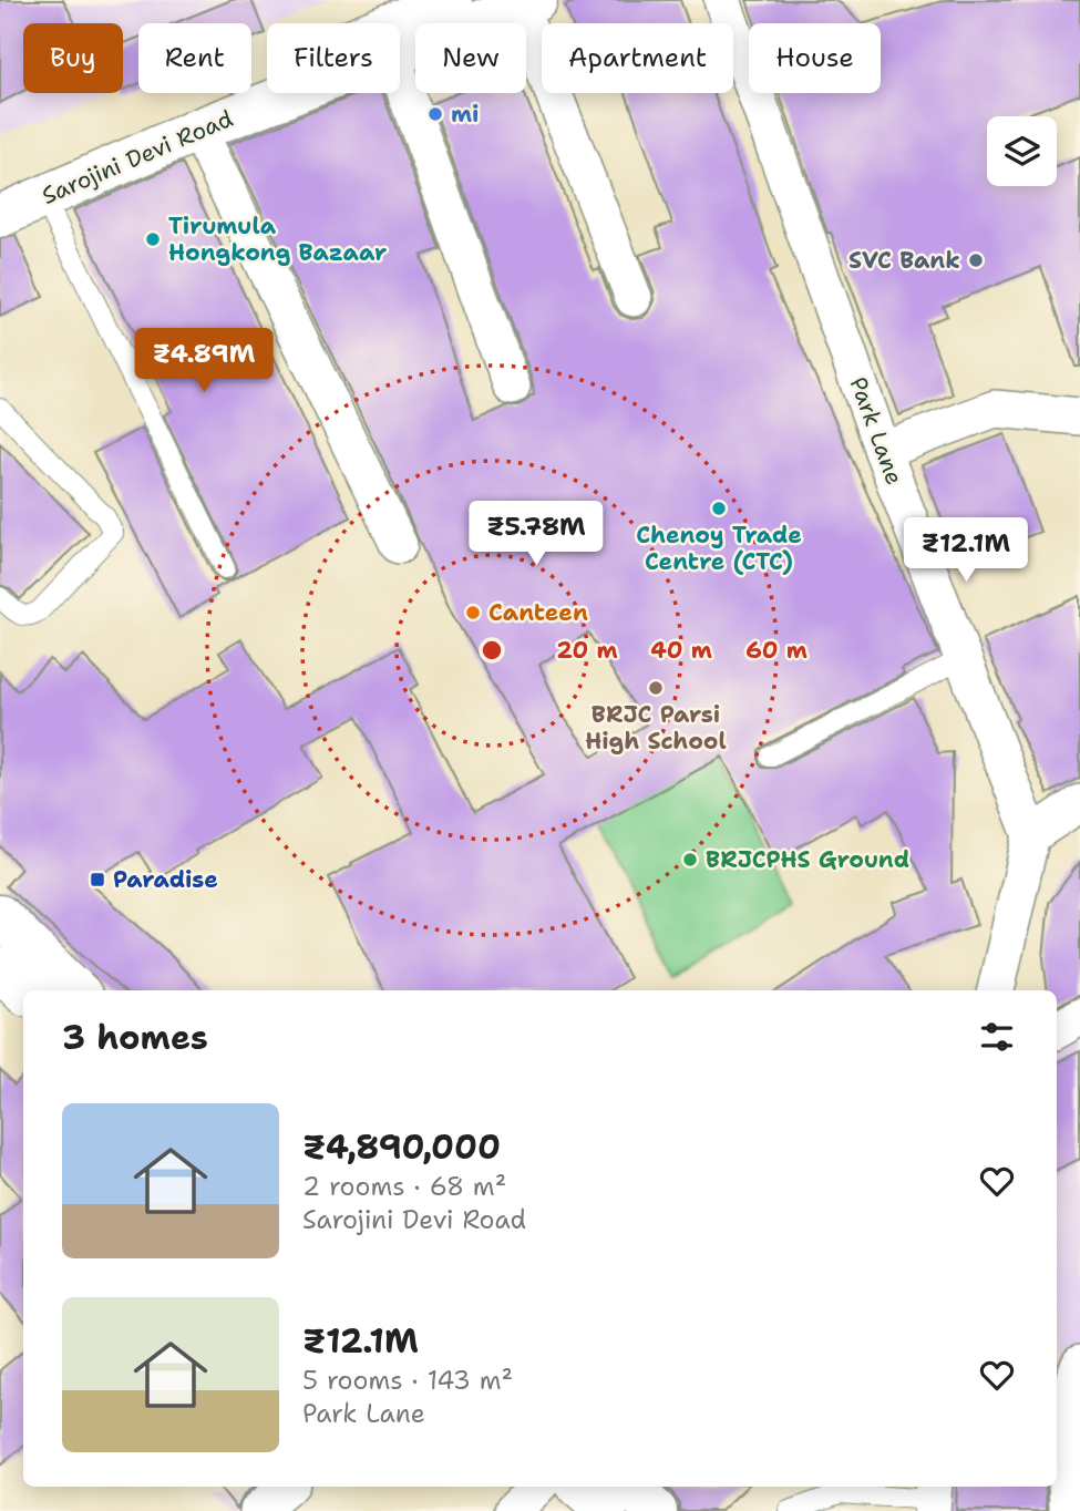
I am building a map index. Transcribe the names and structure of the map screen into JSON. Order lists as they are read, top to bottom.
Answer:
{
  "streets": {
    "main road": ["Sarojini Devi Road"],
    "street": ["Park Lane"]
  },
  "places": {
    "other": [
      "mi",
      "Tirumula Hongkong Bazaar",
      "SVC Bank",
      "Chenoy Trade Centre (CTC)",
      "Canteen",
      "BRJC Parsi High School",
      "BRJCPHS Ground"
    ],
    "transit": ["Paradise"]
  },
  "page": {
    "chip": [
      "Buy",
      "Rent",
      "Filters",
      "New",
      "Apartment",
      "House"
    ],
    "price": ["₹4.89M", "₹5.78M", "₹12.1M"],
    "heading": "3 homes",
    "list": [
      {
        "name": "₹4,890,000",
        "note": "2 rooms · 68 m² · Sarojini Devi Road"
      },
      {
        "name": "₹12.1M",
        "note": "5 rooms · 143 m² · Park Lane"
      }
    ]
  },
  "rings": ["20 m", "40 m", "60 m"]
}
